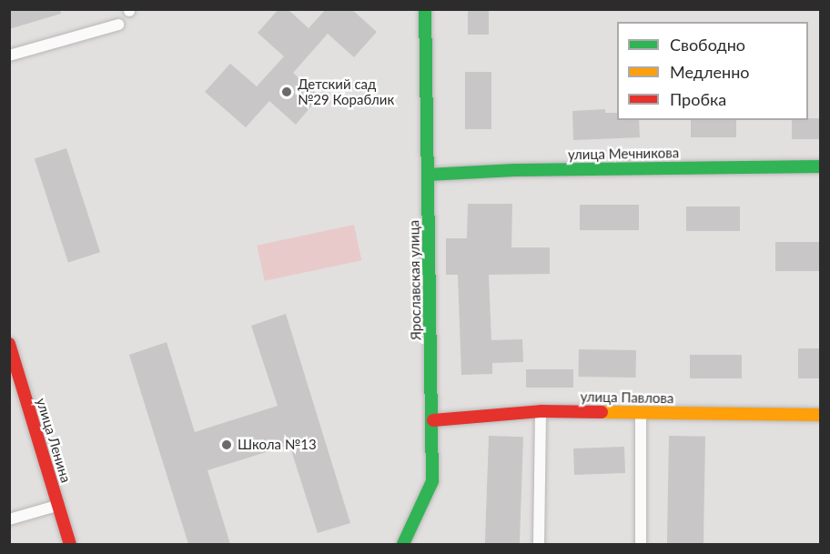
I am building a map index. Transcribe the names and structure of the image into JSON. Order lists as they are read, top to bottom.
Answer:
{
  "streets": {
    "street": [
      "улица Мечникова",
      "Ярославская улица",
      "улица Павлова",
      "улица Ленина"
    ]
  },
  "crossings": [
    ["улица Мечникова", "Ярославская улица"],
    ["Ярославская улица", "улица Павлова"]
  ],
  "places": ["Детский сад №29 Кораблик", "Школа №13"],
  "legend": ["Свободно", "Медленно", "Пробка"]
}
